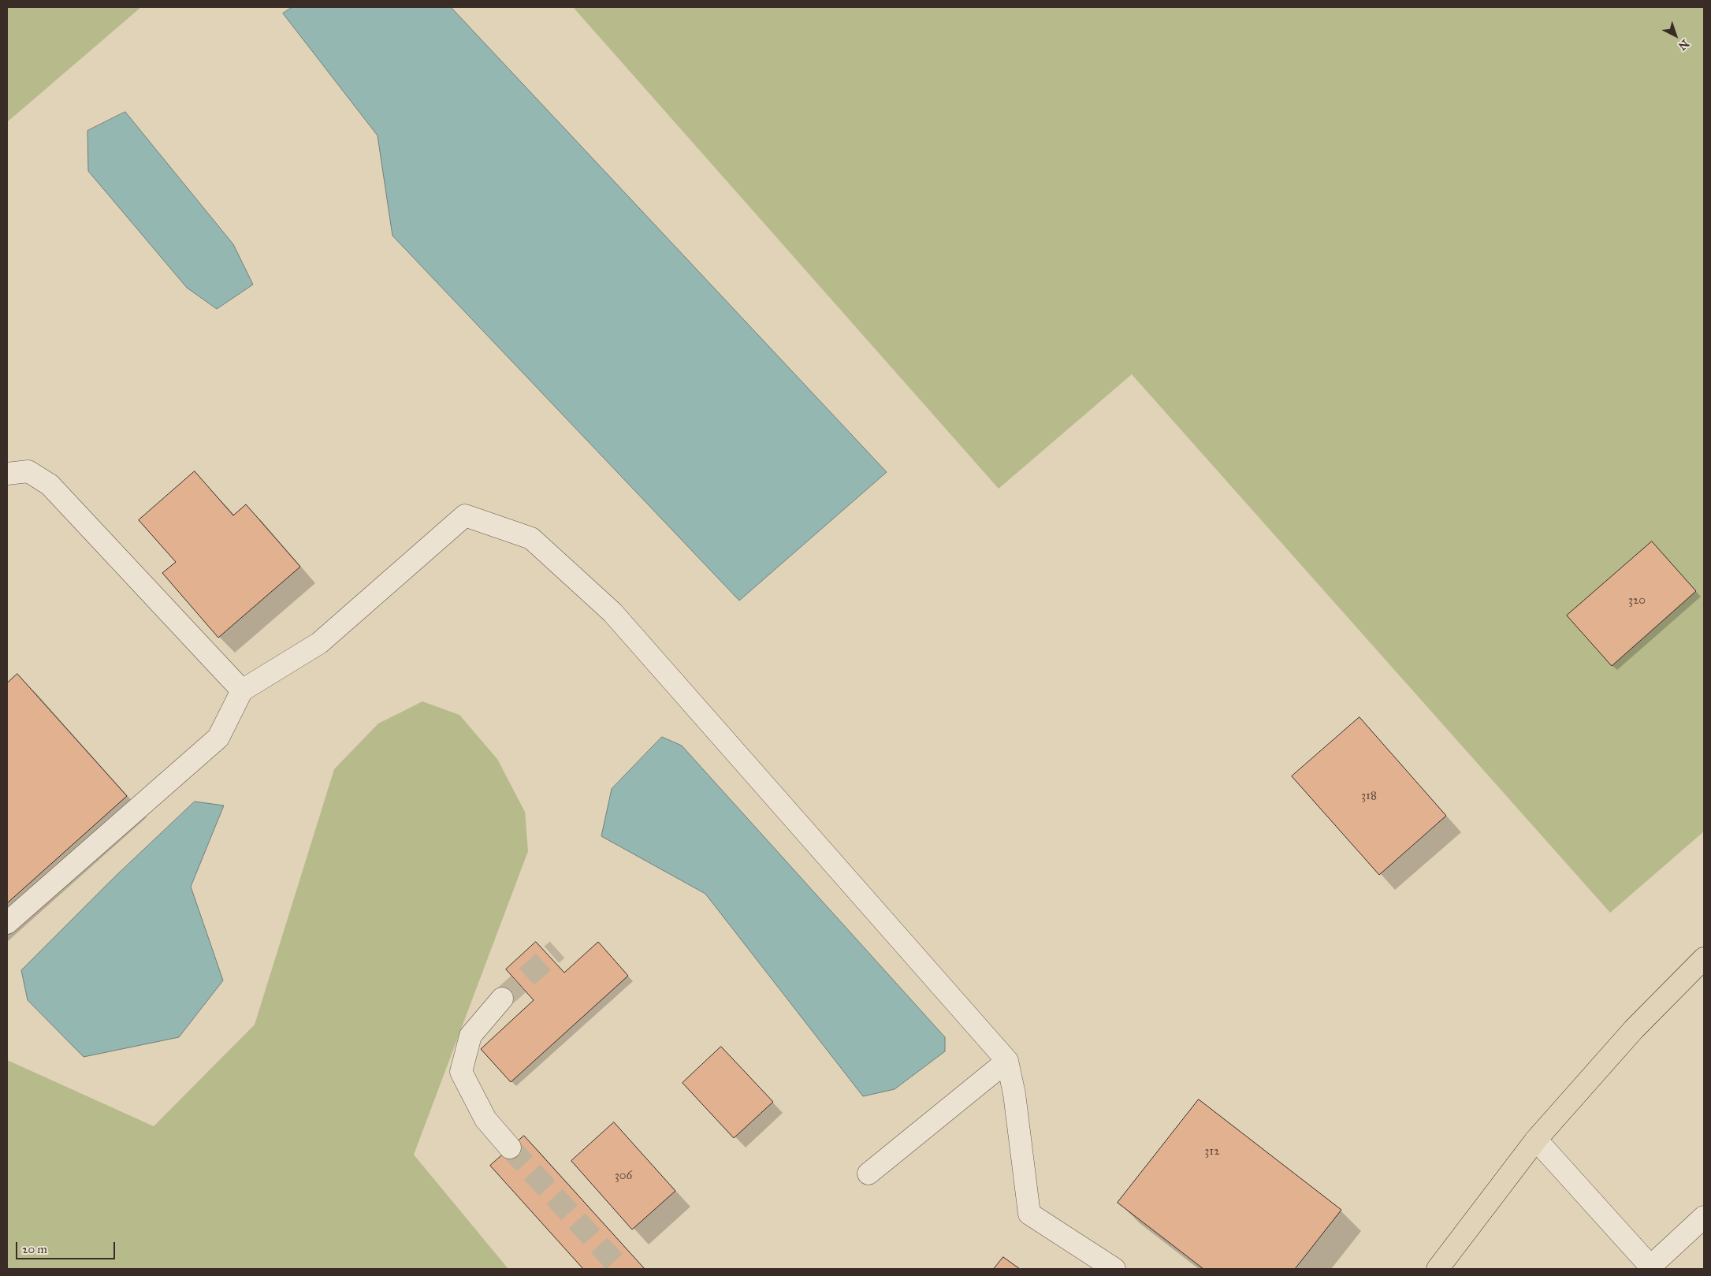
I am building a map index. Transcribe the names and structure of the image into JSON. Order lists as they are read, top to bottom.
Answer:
{
  "house_numbers": [
    "320",
    "318",
    "312",
    "306"
  ],
  "scale_bar": "20 m",
  "north": "bottom right"
}
